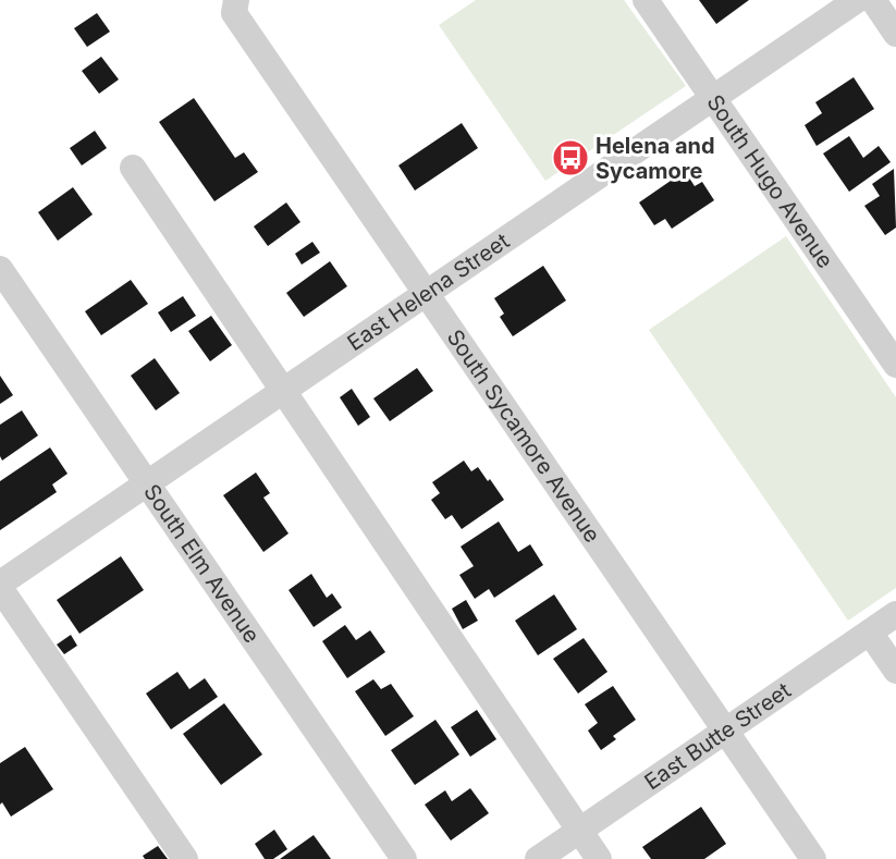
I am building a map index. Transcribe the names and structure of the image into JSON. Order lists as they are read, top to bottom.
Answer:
{
  "streets": {
    "street": [
      "South Hugo Avenue",
      "East Helena Street",
      "South Sycamore Avenue",
      "South Elm Avenue",
      "East Butte Street"
    ]
  },
  "crossings": [
    ["South Hugo Avenue", "East Helena Street"],
    ["East Helena Street", "South Sycamore Avenue"],
    ["East Helena Street", "South Elm Avenue"],
    ["South Sycamore Avenue", "East Butte Street"]
  ],
  "places": {
    "bus stop": ["Helena and Sycamore"]
  }
}
